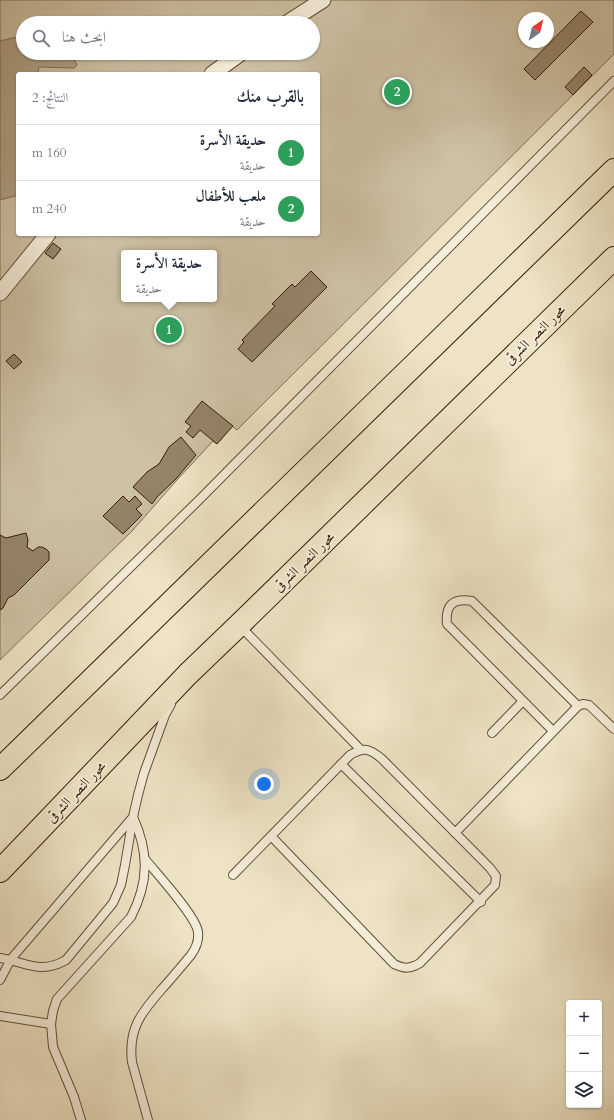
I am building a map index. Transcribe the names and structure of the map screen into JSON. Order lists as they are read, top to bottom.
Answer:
{
  "streets": {
    "main road": ["محور النصر الشرقى"]
  },
  "north": "top right",
  "page": {
    "search": "ابحث هنا",
    "heading": ["بالقرب منك", "النتائج: 2"],
    "pins": ["2", "1"],
    "list": [
      {
        "mark": "1",
        "name": "حديقة الأسرة",
        "note": "حديقة",
        "value": "160 m"
      },
      {
        "mark": "2",
        "name": "ملعب للأطفال",
        "note": "حديقة",
        "value": "240 m"
      }
    ],
    "popup": ["حديقة الأسرة", "حديقة"],
    "map_buttons": ["+", "−"]
  }
}
